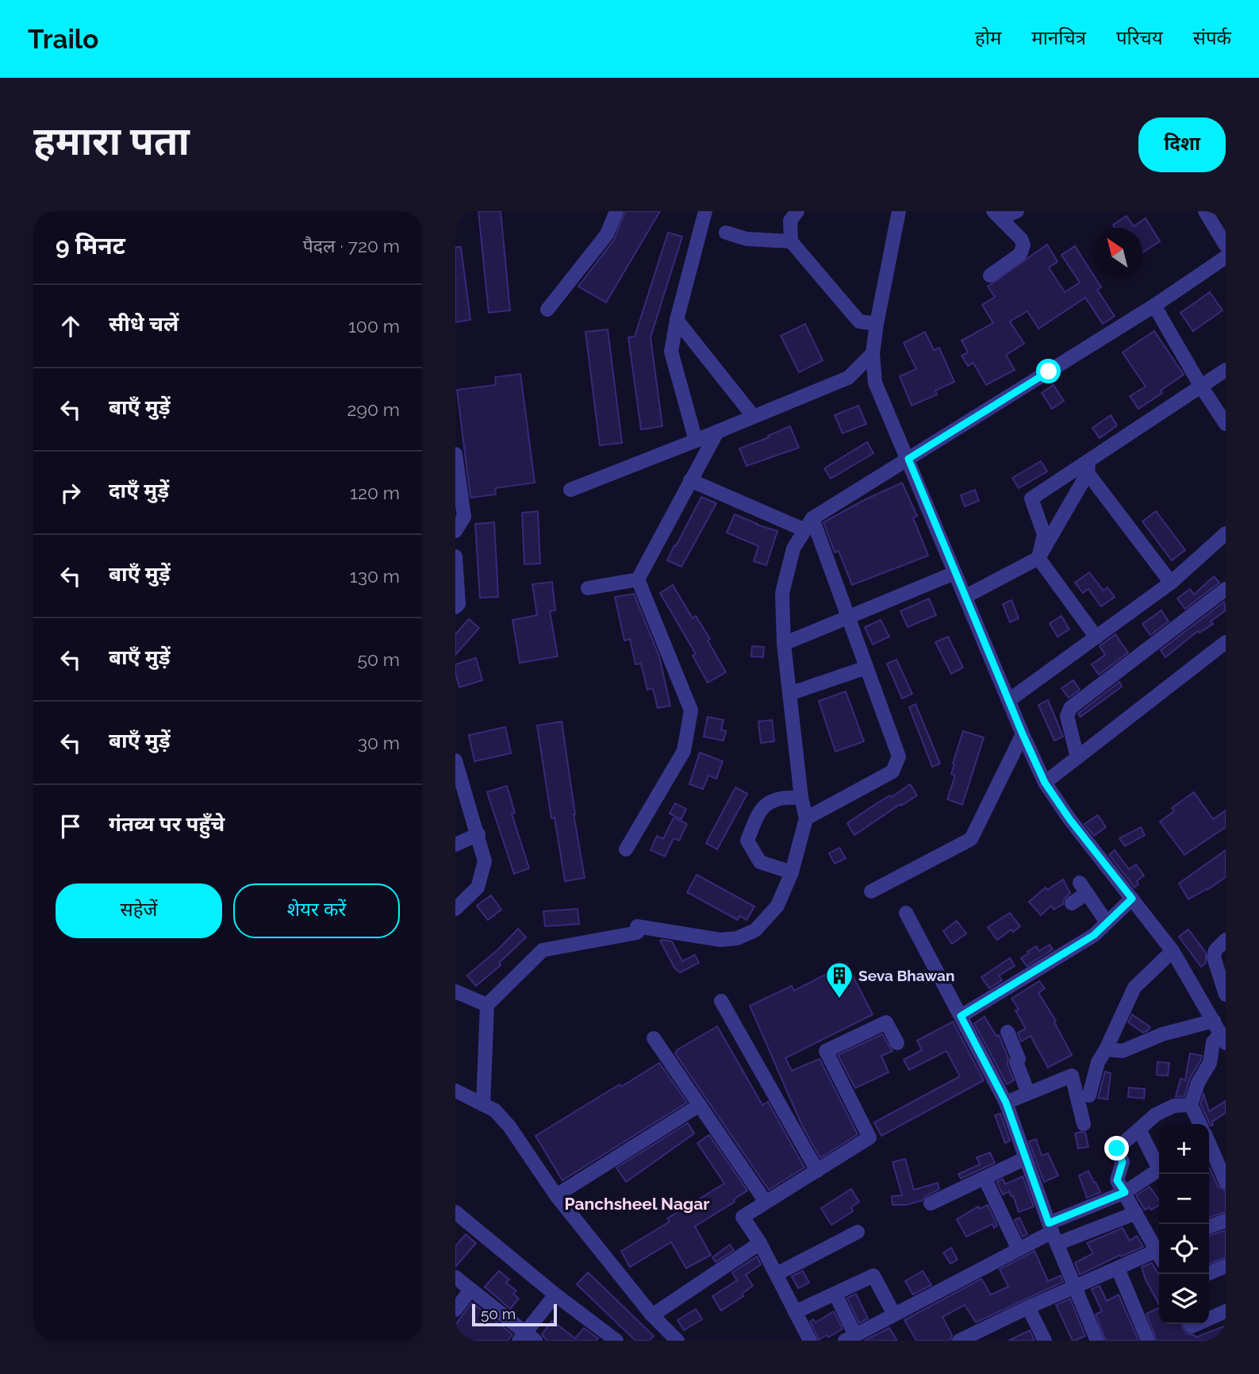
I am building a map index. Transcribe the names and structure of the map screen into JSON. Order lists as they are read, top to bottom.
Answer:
{
  "districts": ["Panchsheel Nagar"],
  "places": {
    "building": ["Seva Bhawan"]
  },
  "scale_bar": "50 m",
  "north": "top left",
  "page": {
    "header": "Trailo",
    "nav": [
      "होम",
      "मानचित्र",
      "परिचय",
      "संपर्क"
    ],
    "buttons": [
      "दिशा",
      ["सहेजें", "शेयर करें"]
    ],
    "title": "हमारा पता",
    "heading": ["9 मिनट", "पैदल · 720 m"],
    "list": [
      ["सीधे चलें", "100 m"],
      ["बाएँ मुड़ें", "290 m"],
      ["दाएँ मुड़ें", "120 m"],
      ["बाएँ मुड़ें", "130 m"],
      ["बाएँ मुड़ें", "50 m"],
      ["बाएँ मुड़ें", "30 m"],
      "गंतव्य पर पहुँचे"
    ],
    "map_buttons": ["+", "−"],
    "scale": "50 m"
  }
}
